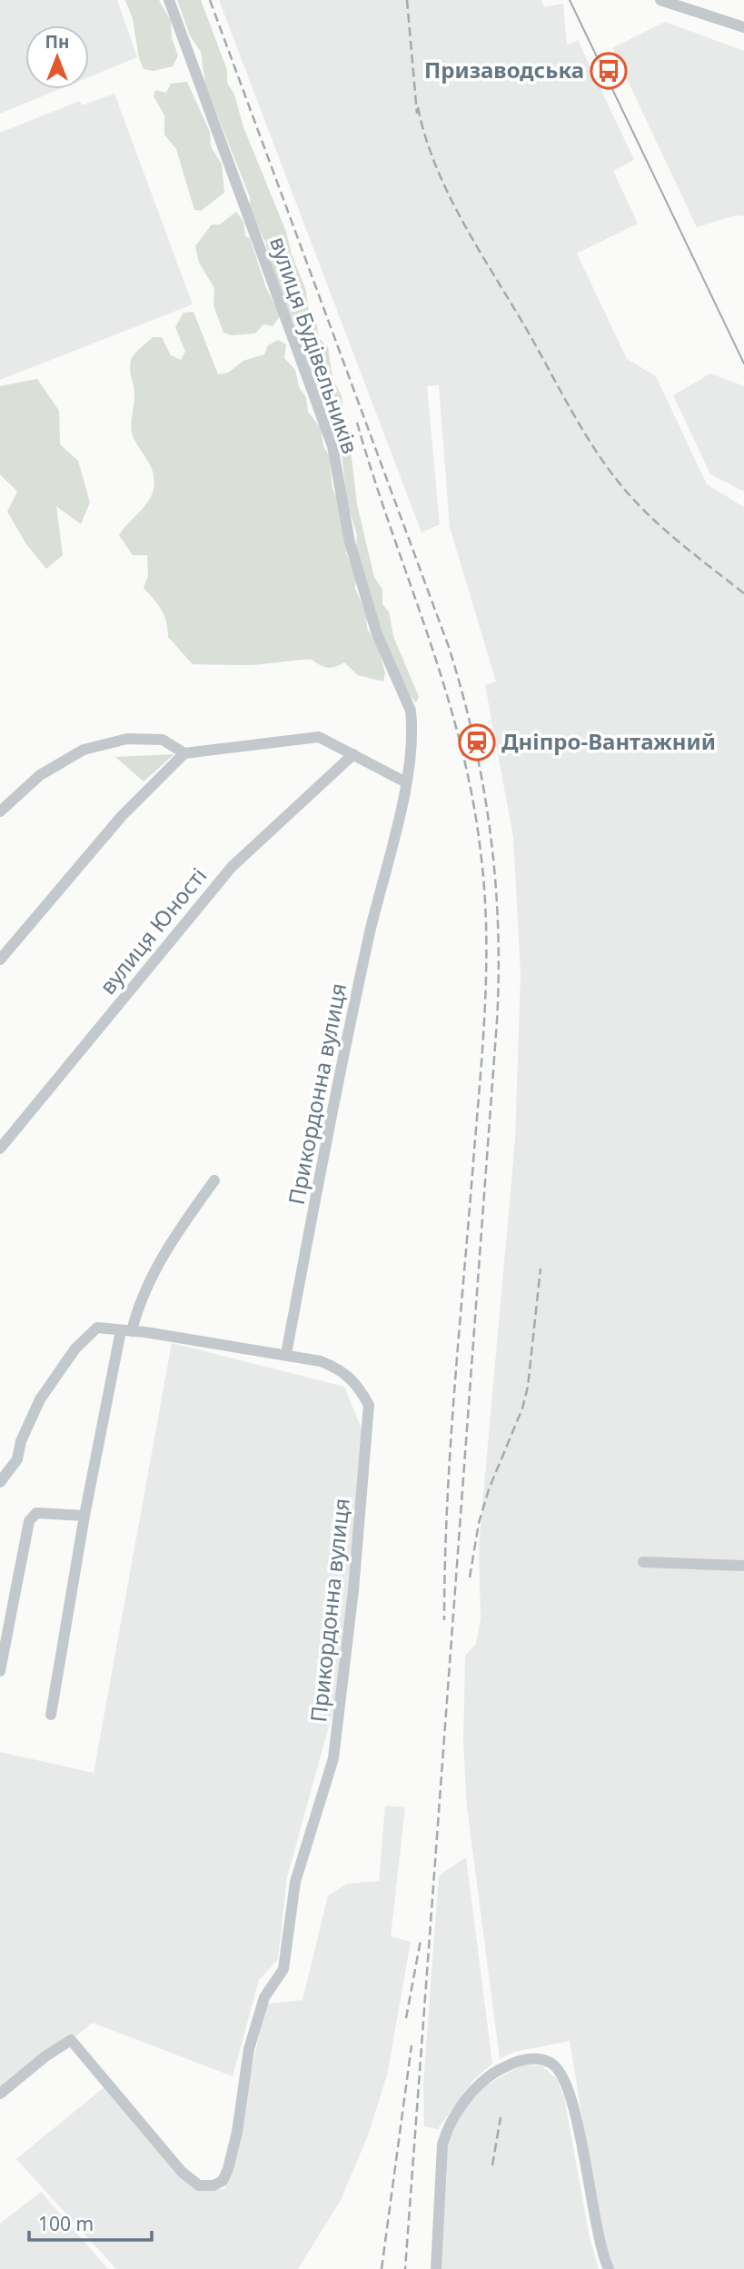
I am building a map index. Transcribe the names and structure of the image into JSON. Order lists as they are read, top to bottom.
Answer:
{
  "streets": {
    "street": ["вулиця Будівельників", "вулиця Юності", "Прикордонна вулиця"]
  },
  "crossings": [
    ["вулиця Будівельників", "Прикордонна вулиця"]
  ],
  "places": {
    "bus stop": ["Призаводська"],
    "station": ["Дніпро-Вантажний"]
  },
  "scale_bar": "100 m",
  "north": "top"
}
